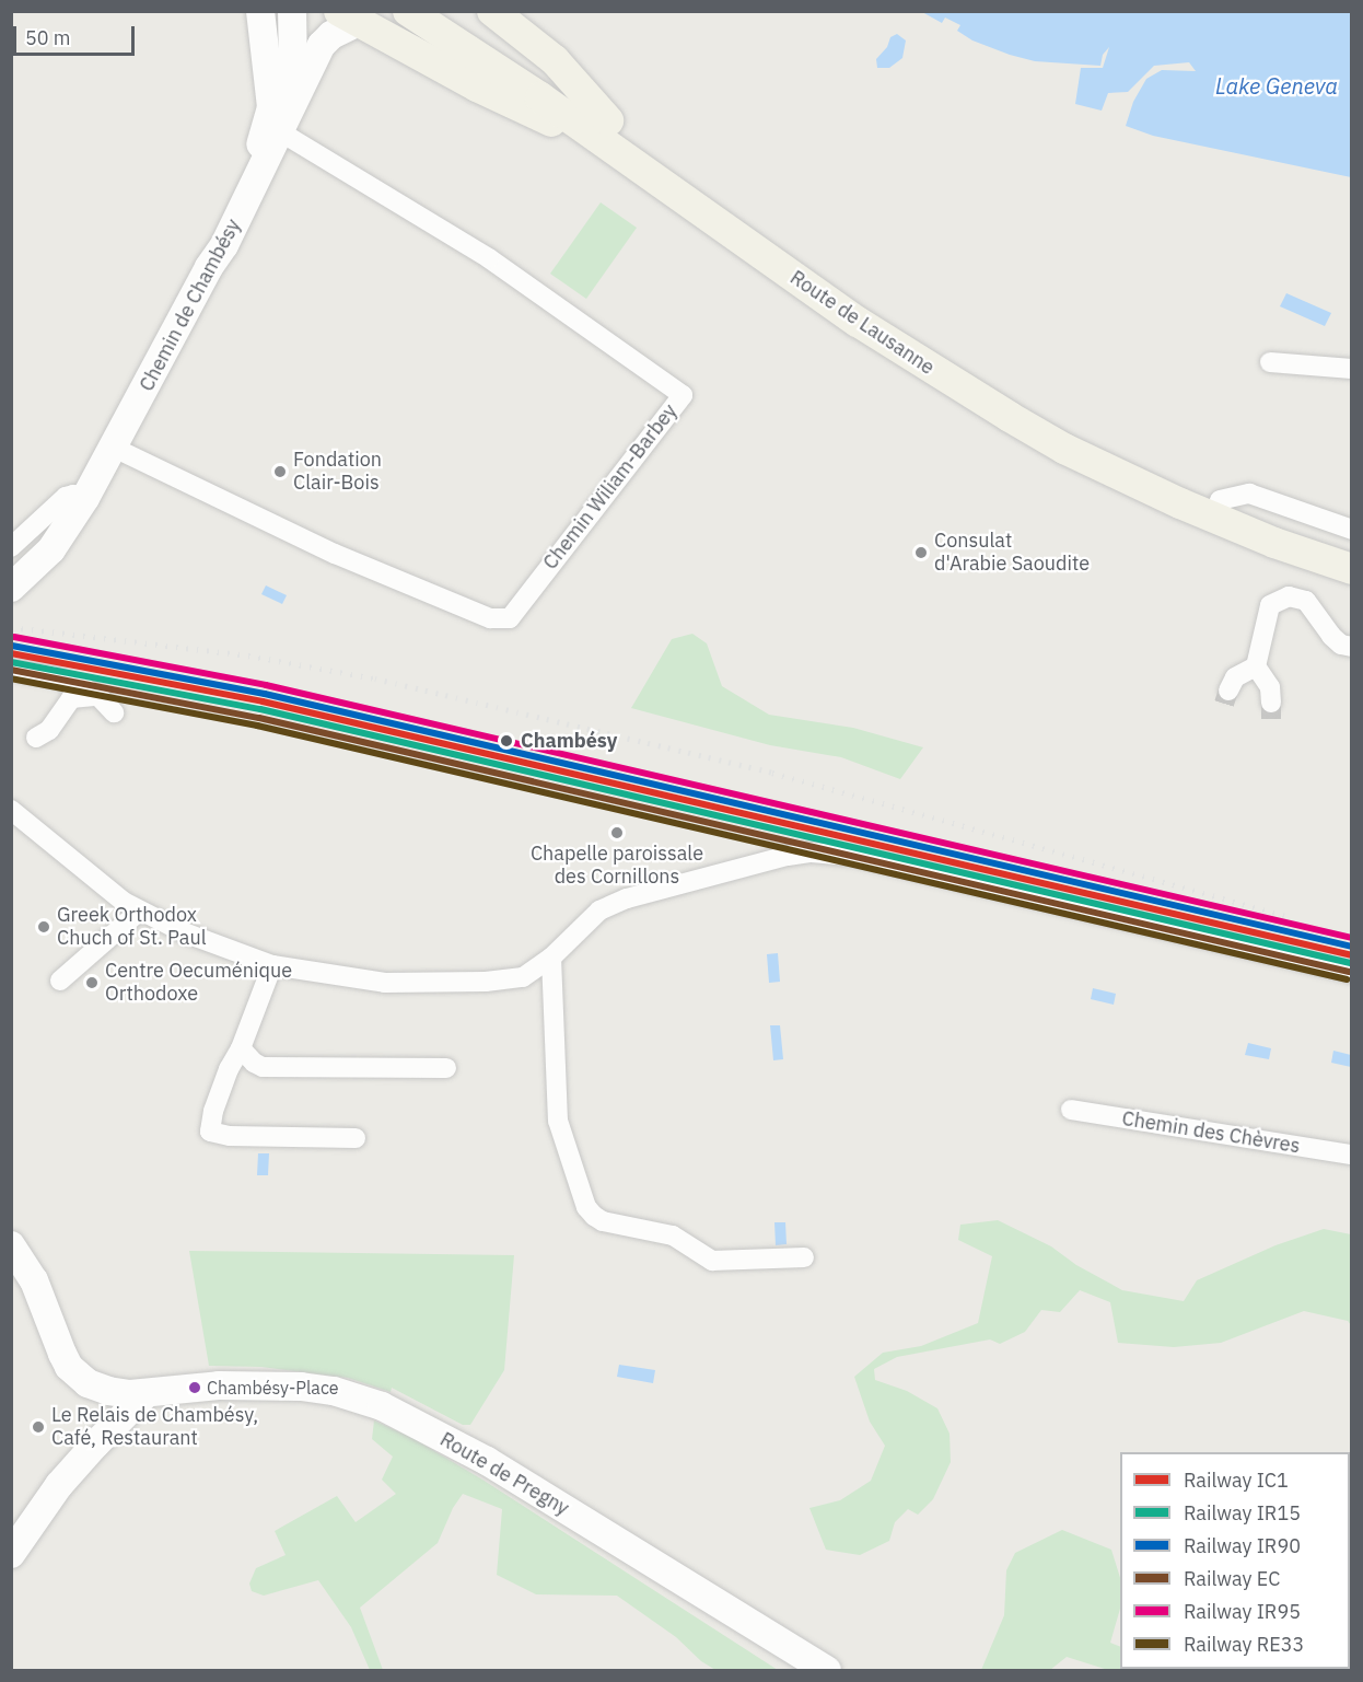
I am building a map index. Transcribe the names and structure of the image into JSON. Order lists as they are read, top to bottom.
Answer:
{
  "streets": {
    "main road": ["Route de Lausanne"],
    "street": [
      "Chemin de Chambésy",
      "Chemin Wiliam-Barbey",
      "Chemin des Chèvres",
      "Route de Pregny"
    ]
  },
  "crossings": [
    ["Chemin de Chambésy", "Chemin Wiliam-Barbey"]
  ],
  "water": ["Lake Geneva"],
  "places": [
    "Fondation Clair-Bois",
    "Consulat d'Arabie Saoudite",
    "Chambésy",
    "Chapelle paroissale des Cornillons",
    "Greek Orthodox Chuch of St. Paul",
    "Centre Oecuménique Orthodoxe",
    "Chambésy-Place",
    "Le Relais de Chambésy, Café, Restaurant"
  ],
  "lines": [
    "rail line IR95",
    "rail line IR90",
    "rail line IC1",
    "rail line IR15",
    "rail line EC",
    "rail line RE33"
  ],
  "legend": [
    "Railway IC1",
    "Railway IR15",
    "Railway IR90",
    "Railway EC",
    "Railway IR95",
    "Railway RE33"
  ],
  "scale_bar": "50 m"
}
